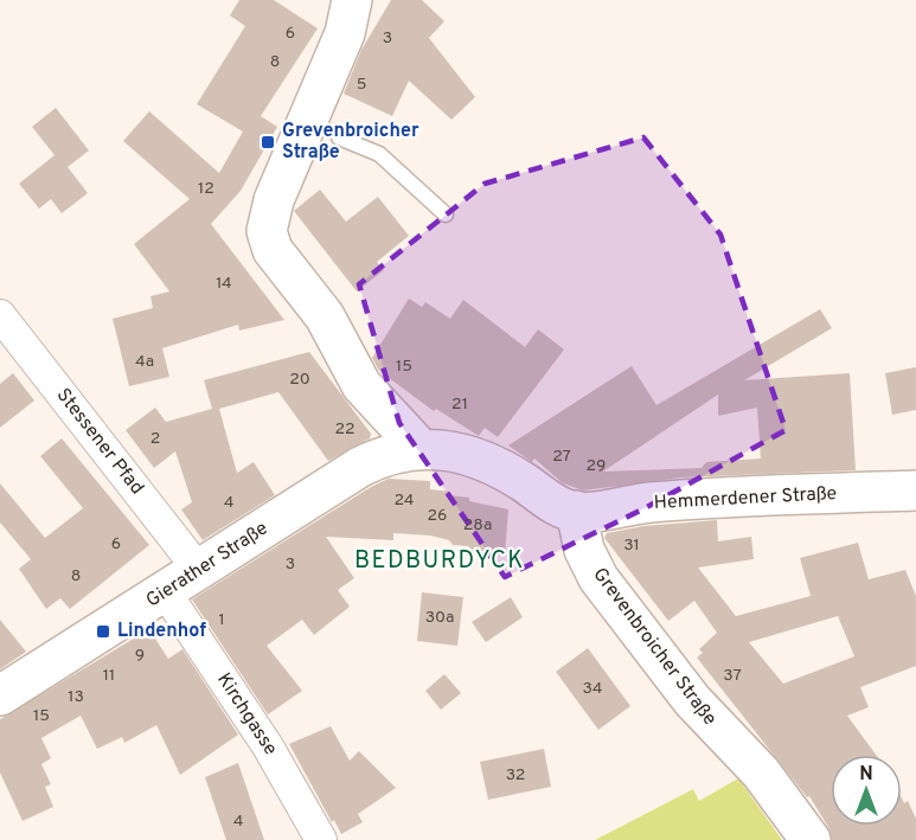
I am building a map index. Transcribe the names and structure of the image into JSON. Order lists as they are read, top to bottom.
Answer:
{
  "streets": {
    "main road": ["Hemmerdener Straße", "Gierather Straße", "Grevenbroicher Straße"],
    "street": ["Stessener Pfad", "Kirchgasse"]
  },
  "crossings": [
    ["Stessener Pfad", "Gierather Straße"],
    ["Hemmerdener Straße", "Grevenbroicher Straße"],
    ["Gierather Straße", "Kirchgasse"]
  ],
  "districts": ["BEDBURDYCK"],
  "places": {
    "transit": ["Grevenbroicher Straße", "Lindenhof"]
  },
  "house_numbers": [
    "6",
    "3",
    "8",
    "5",
    "12",
    "14",
    "4a",
    "15",
    "20",
    "21",
    "22",
    "2",
    "27",
    "29",
    "24",
    "4",
    "26",
    "28a",
    "6",
    "31",
    "3",
    "8",
    "30a",
    "1",
    "9",
    "11",
    "37",
    "34",
    "13",
    "15",
    "32",
    "4"
  ],
  "north": "top"
}
